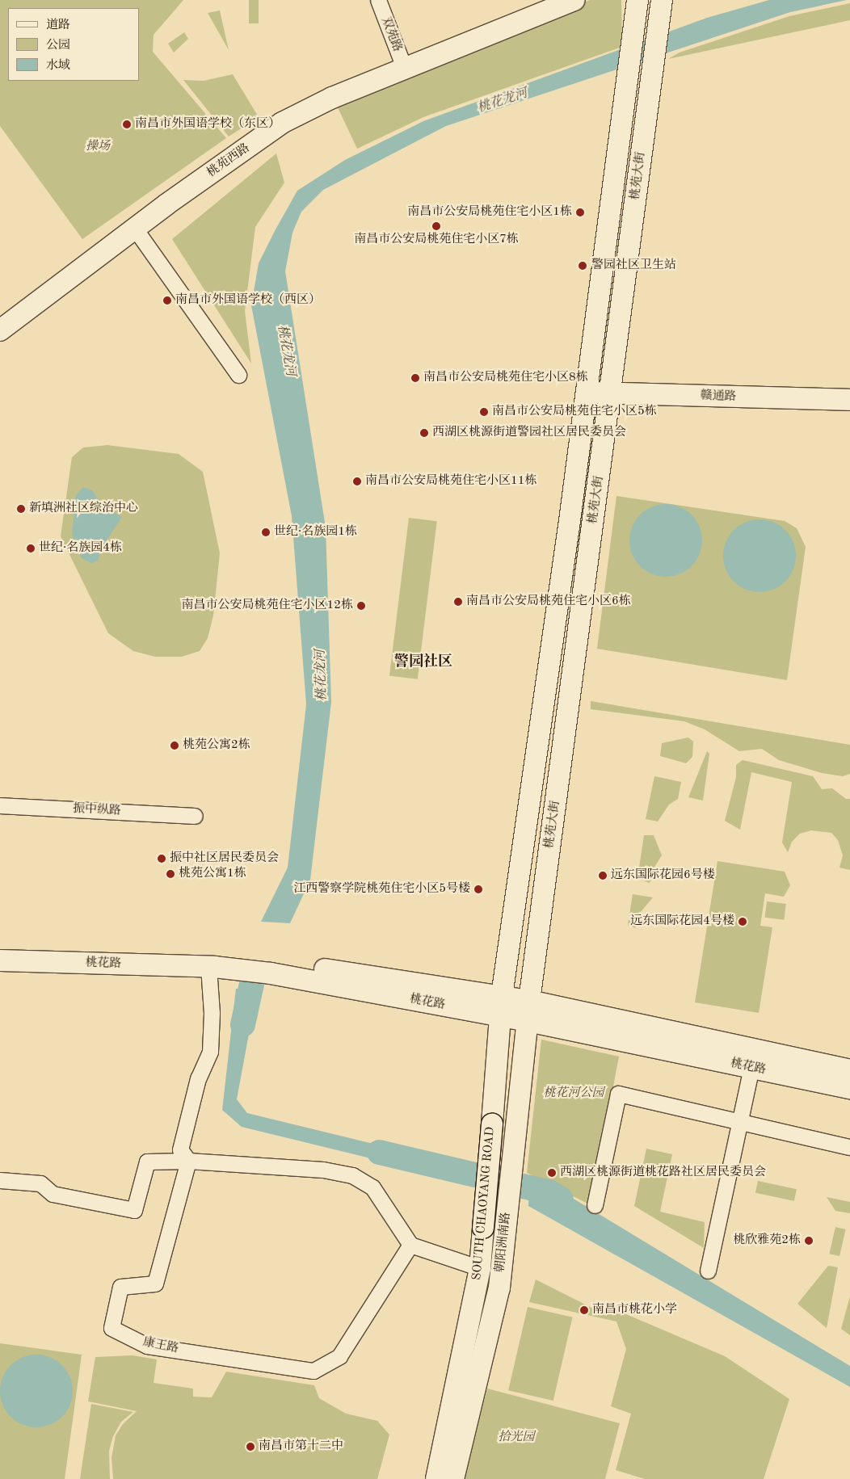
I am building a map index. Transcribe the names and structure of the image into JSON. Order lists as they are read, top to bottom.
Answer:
{
  "streets": {
    "main road": [
      "桃苑西路",
      "桃苑大街",
      "赣通路",
      "桃花路",
      "SOUTH CHAOYANG ROAD",
      "朝阳洲南路"
    ],
    "street": ["双苑路", "振中纵路", "康王路"]
  },
  "crossings": [
    ["双苑路", "桃苑西路"],
    ["桃苑大街", "赣通路"],
    ["桃苑大街", "桃花路"],
    ["桃苑大街", "SOUTH CHAOYANG ROAD"],
    ["桃苑大街", "朝阳洲南路"],
    ["桃花路", "SOUTH CHAOYANG ROAD"],
    ["桃花路", "朝阳洲南路"]
  ],
  "districts": ["警园社区"],
  "water": ["桃花龙河"],
  "parks": ["操场", "桃花河公园", "拾光园"],
  "places": [
    "南昌市外国语学校（东区）",
    "南昌市公安局桃苑住宅小区1栋",
    "南昌市公安局桃苑住宅小区7栋",
    "警园社区卫生站",
    "南昌市外国语学校（西区）",
    "南昌市公安局桃苑住宅小区8栋",
    "南昌市公安局桃苑住宅小区5栋",
    "西湖区桃源街道警园社区居民委员会",
    "南昌市公安局桃苑住宅小区11栋",
    "新填洲社区综治中心",
    "世纪·名族园1栋",
    "世纪·名族园4栋",
    "南昌市公安局桃苑住宅小区6栋",
    "南昌市公安局桃苑住宅小区12栋",
    "桃苑公寓2栋",
    "振中社区居民委员会",
    "桃苑公寓1栋",
    "远东国际花园6号楼",
    "江西警察学院桃苑住宅小区5号楼",
    "远东国际花园4号楼",
    "西湖区桃源街道桃花路社区居民委员会",
    "桃欣雅苑2栋",
    "南昌市桃花小学",
    "南昌市第十二中"
  ],
  "legend": ["道路", "公园", "水域"]
}
